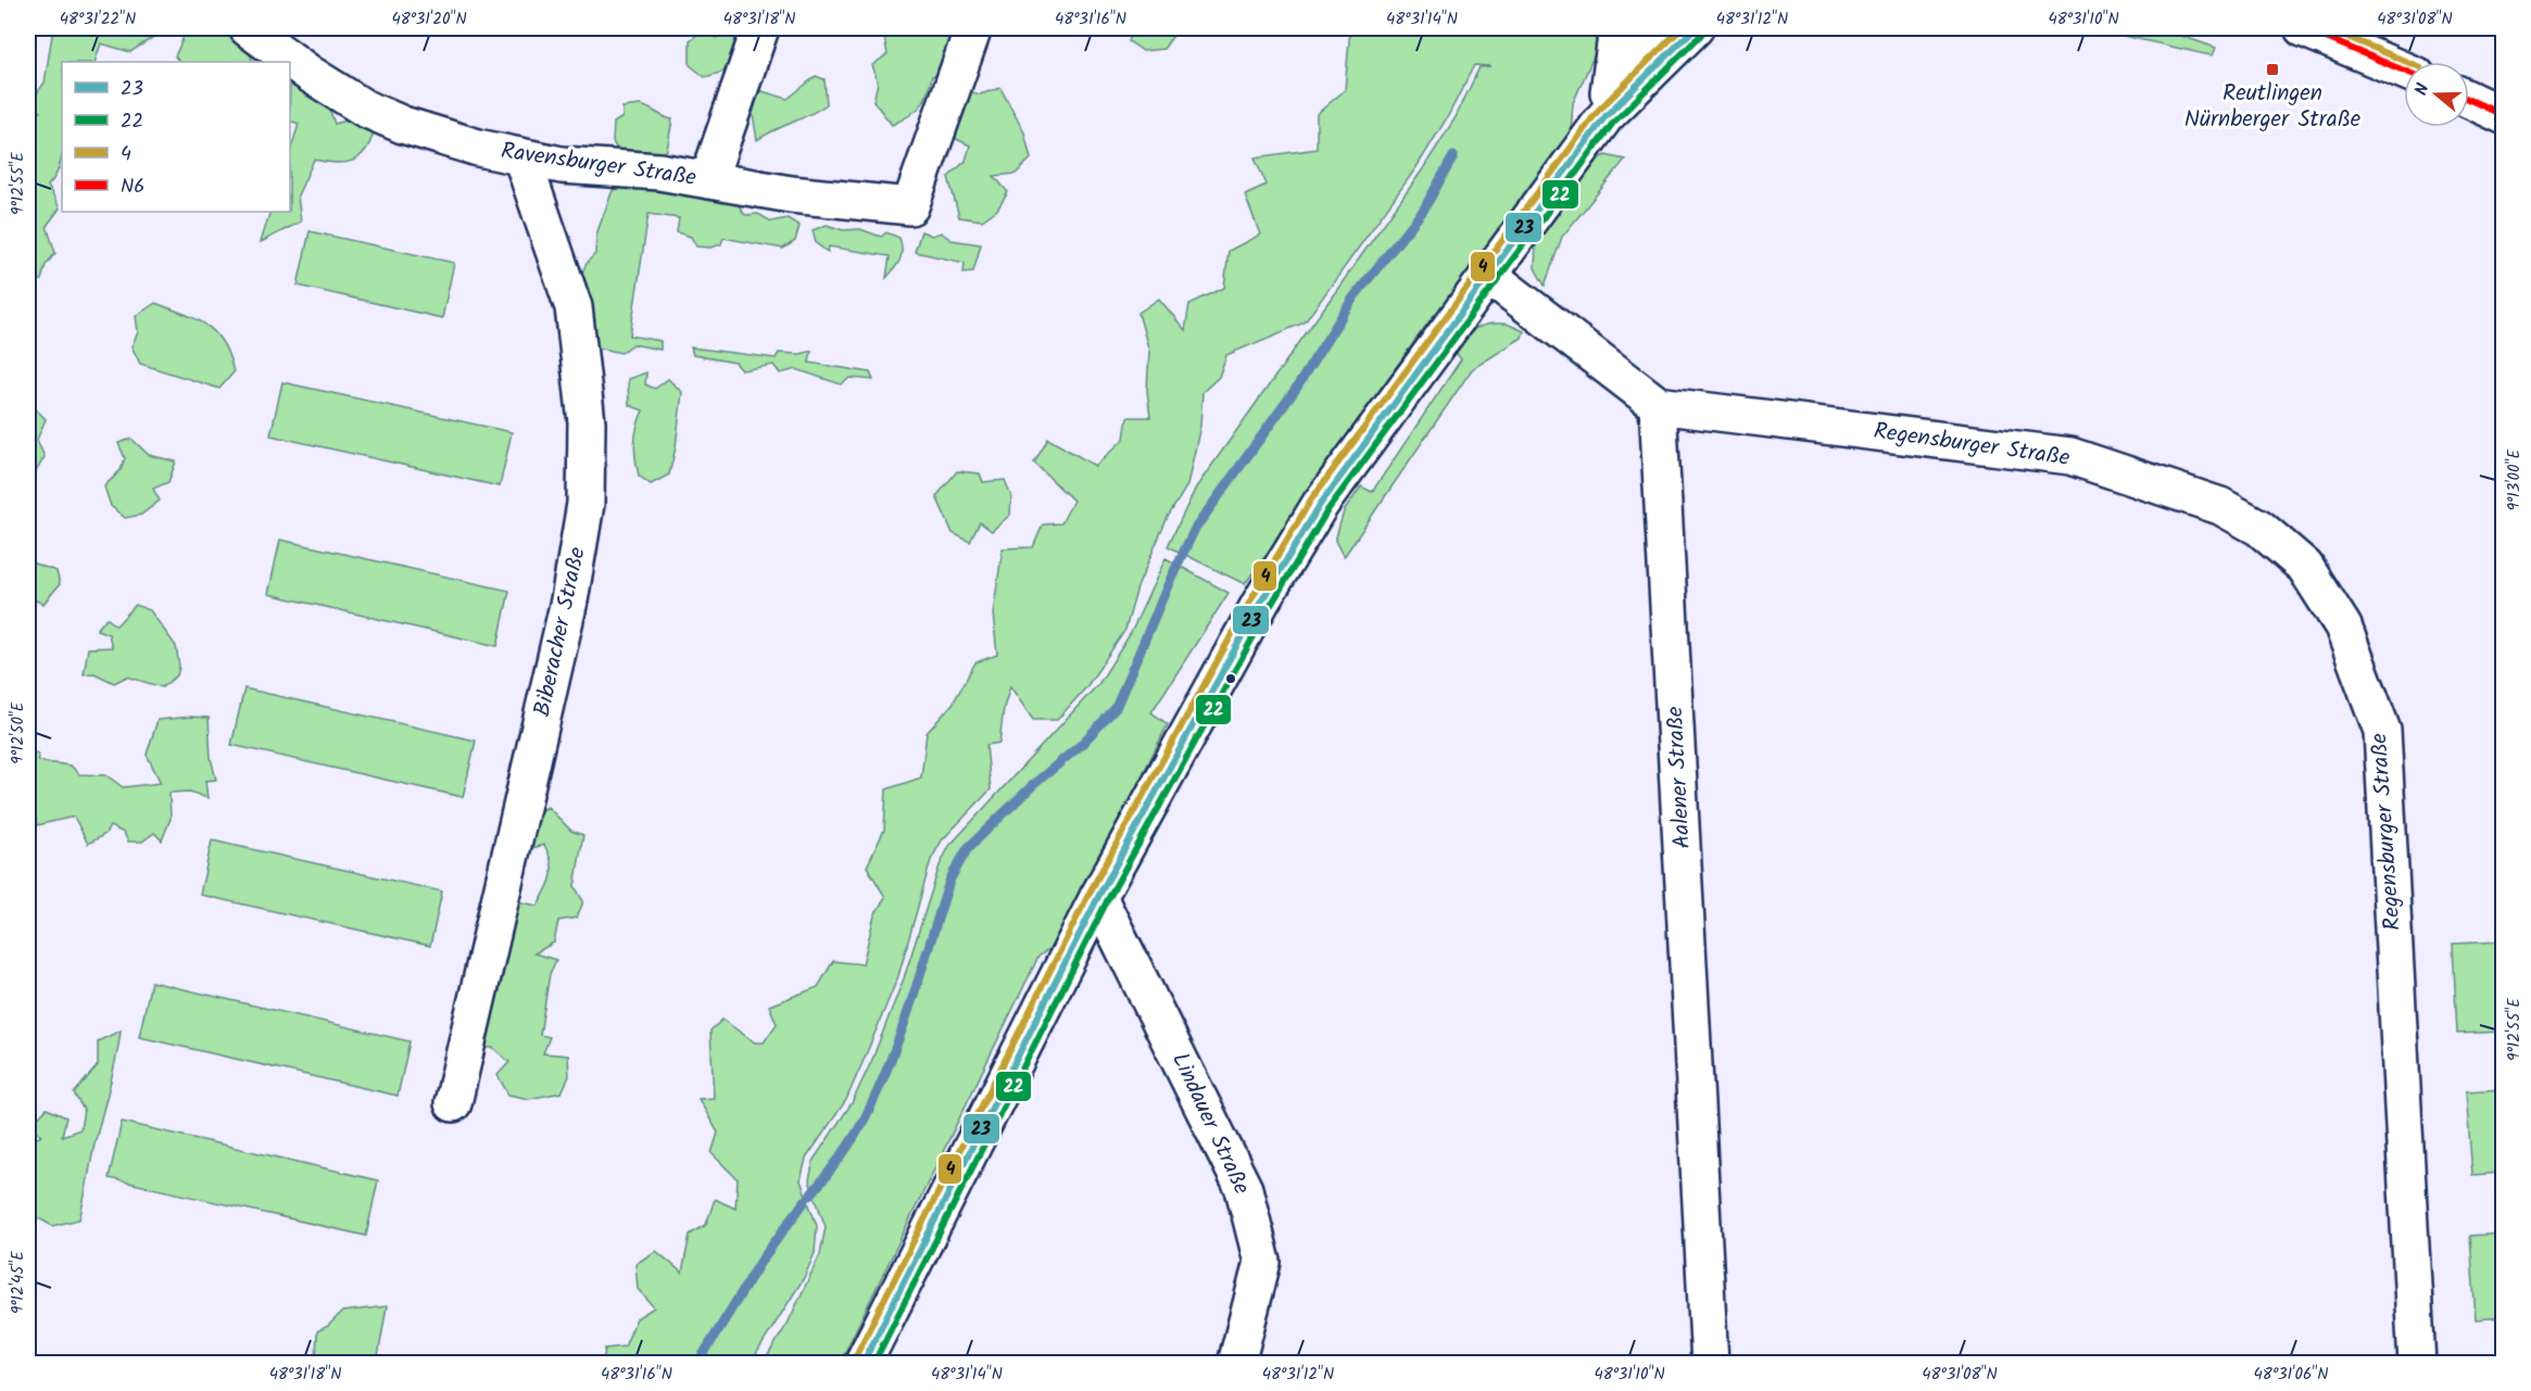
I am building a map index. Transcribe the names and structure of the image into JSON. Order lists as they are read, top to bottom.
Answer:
{
  "streets": {
    "street": [
      "Ravensburger Straße",
      "Regensburger Straße",
      "Biberacher Straße",
      "Aalener Straße",
      "Lindauer Straße"
    ]
  },
  "crossings": [
    ["Ravensburger Straße", "Biberacher Straße"],
    ["Regensburger Straße", "Aalener Straße"]
  ],
  "places": {
    "transit": ["Reutlingen Nürnberger Straße"]
  },
  "lines": [
    "transit line 23",
    "transit line 4",
    "transit line N6",
    "transit line 22"
  ],
  "legend": [
    "23",
    "22",
    "4",
    "N6"
  ],
  "north": "left",
  "coordinates": [
    "48°31'22\"N",
    "48°31'20\"N",
    "48°31'18\"N",
    "48°31'16\"N",
    "48°31'14\"N",
    "48°31'12\"N",
    "48°31'10\"N",
    "48°31'08\"N",
    "9°12'55\"E",
    "9°13'00\"E",
    "9°12'50\"E",
    "9°12'45\"E",
    "48°31'06\"N"
  ]
}
